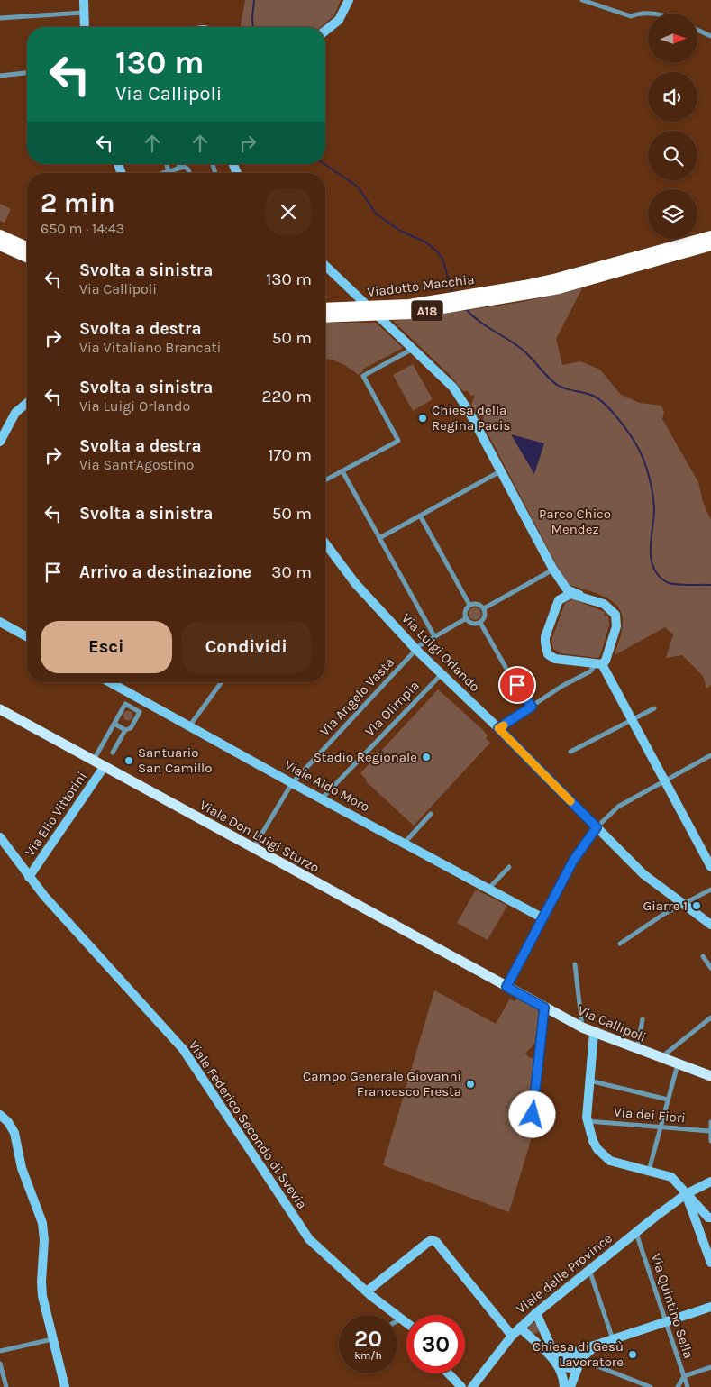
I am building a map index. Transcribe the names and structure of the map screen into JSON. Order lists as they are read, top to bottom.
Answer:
{
  "streets": {
    "highway": ["Viadotto Macchia", "A18"],
    "main road": ["Viale Don Luigi Sturzo", "Via Callipoli"],
    "street": [
      "Via Luigi Orlando",
      "Via Angelo Vasta",
      "Via Olimpia",
      "Viale Aldo Moro",
      "Via Elio Vittorini",
      "Via dei Fiori",
      "Viale Federico Secondo di Svevia",
      "Viale delle Province",
      "Via Quintino Sella"
    ]
  },
  "crossings": [
    ["Viadotto Macchia", "A18"],
    ["Via Luigi Orlando", "Via Angelo Vasta"],
    ["Via Luigi Orlando", "Via Olimpia"],
    ["Via Angelo Vasta", "Viale Aldo Moro"],
    ["Via Angelo Vasta", "Viale Don Luigi Sturzo"],
    ["Via Olimpia", "Viale Aldo Moro"],
    ["Via Elio Vittorini", "Viale Don Luigi Sturzo"],
    ["Via Elio Vittorini", "Viale Federico Secondo di Svevia"],
    ["Viale Don Luigi Sturzo", "Via Callipoli"],
    ["Viale delle Province", "Via Quintino Sella"]
  ],
  "parks": ["Parco Chico Mendez"],
  "places": [
    "Chiesa della Regina Pacis",
    "Stadio Regionale",
    "Santuario San Camillo",
    "Giarre 1",
    "Campo Generale Giovanni Francesco Fresta",
    "Chiesa di Gesù Lavoratore"
  ],
  "north": "right",
  "page": {
    "turn": ["130 m", "Via Callipoli"],
    "heading": ["2 min", "650 m · 14:43"],
    "list": [
      {
        "name": "Svolta a sinistra",
        "note": "Via Callipoli",
        "value": "130 m"
      },
      {
        "name": "Svolta a destra",
        "note": "Via Vitaliano Brancati",
        "value": "50 m"
      },
      {
        "name": "Svolta a sinistra",
        "note": "Via Luigi Orlando",
        "value": "220 m"
      },
      {
        "name": "Svolta a destra",
        "note": "Via Sant'Agostino",
        "value": "170 m"
      },
      {
        "name": "Svolta a sinistra",
        "value": "50 m"
      },
      {
        "name": "Arrivo a destinazione",
        "value": "30 m"
      }
    ],
    "buttons": ["Esci", "Condividi"],
    "speed": "20 km/h",
    "limit": "30"
  }
}
